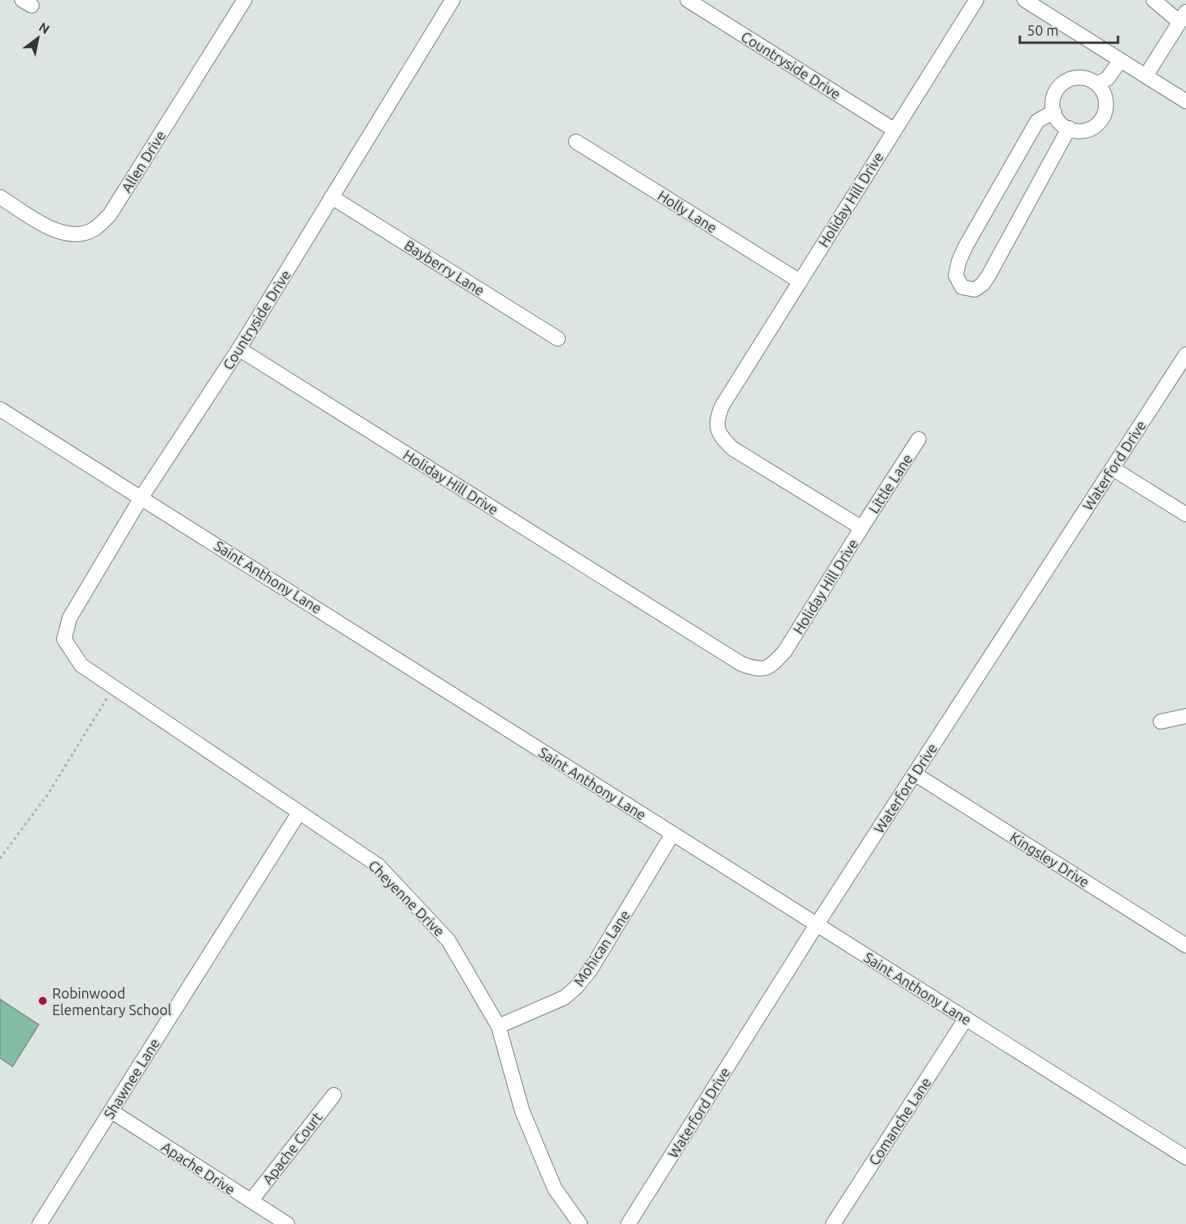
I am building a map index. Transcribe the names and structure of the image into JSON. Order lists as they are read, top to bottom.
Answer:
{
  "streets": {
    "street": [
      "Countryside Drive",
      "Allen Drive",
      "Holiday Hill Drive",
      "Holly Lane",
      "Bayberry Lane",
      "Waterford Drive",
      "Little Lane",
      "Saint Anthony Lane",
      "Kingsley Drive",
      "Cheyenne Drive",
      "Mohican Lane",
      "Shawnee Lane",
      "Comanche Lane",
      "Apache Court",
      "Apache Drive"
    ]
  },
  "crossings": [
    ["Countryside Drive", "Holiday Hill Drive"],
    ["Countryside Drive", "Bayberry Lane"],
    ["Countryside Drive", "Saint Anthony Lane"],
    ["Countryside Drive", "Cheyenne Drive"],
    ["Holiday Hill Drive", "Holly Lane"],
    ["Holiday Hill Drive", "Little Lane"],
    ["Waterford Drive", "Saint Anthony Lane"],
    ["Waterford Drive", "Kingsley Drive"],
    ["Saint Anthony Lane", "Mohican Lane"],
    ["Saint Anthony Lane", "Comanche Lane"],
    ["Cheyenne Drive", "Mohican Lane"],
    ["Cheyenne Drive", "Shawnee Lane"],
    ["Shawnee Lane", "Apache Drive"],
    ["Apache Court", "Apache Drive"]
  ],
  "places": ["Robinwood Elementary School"],
  "scale_bar": "50 m",
  "north": "top right"
}
